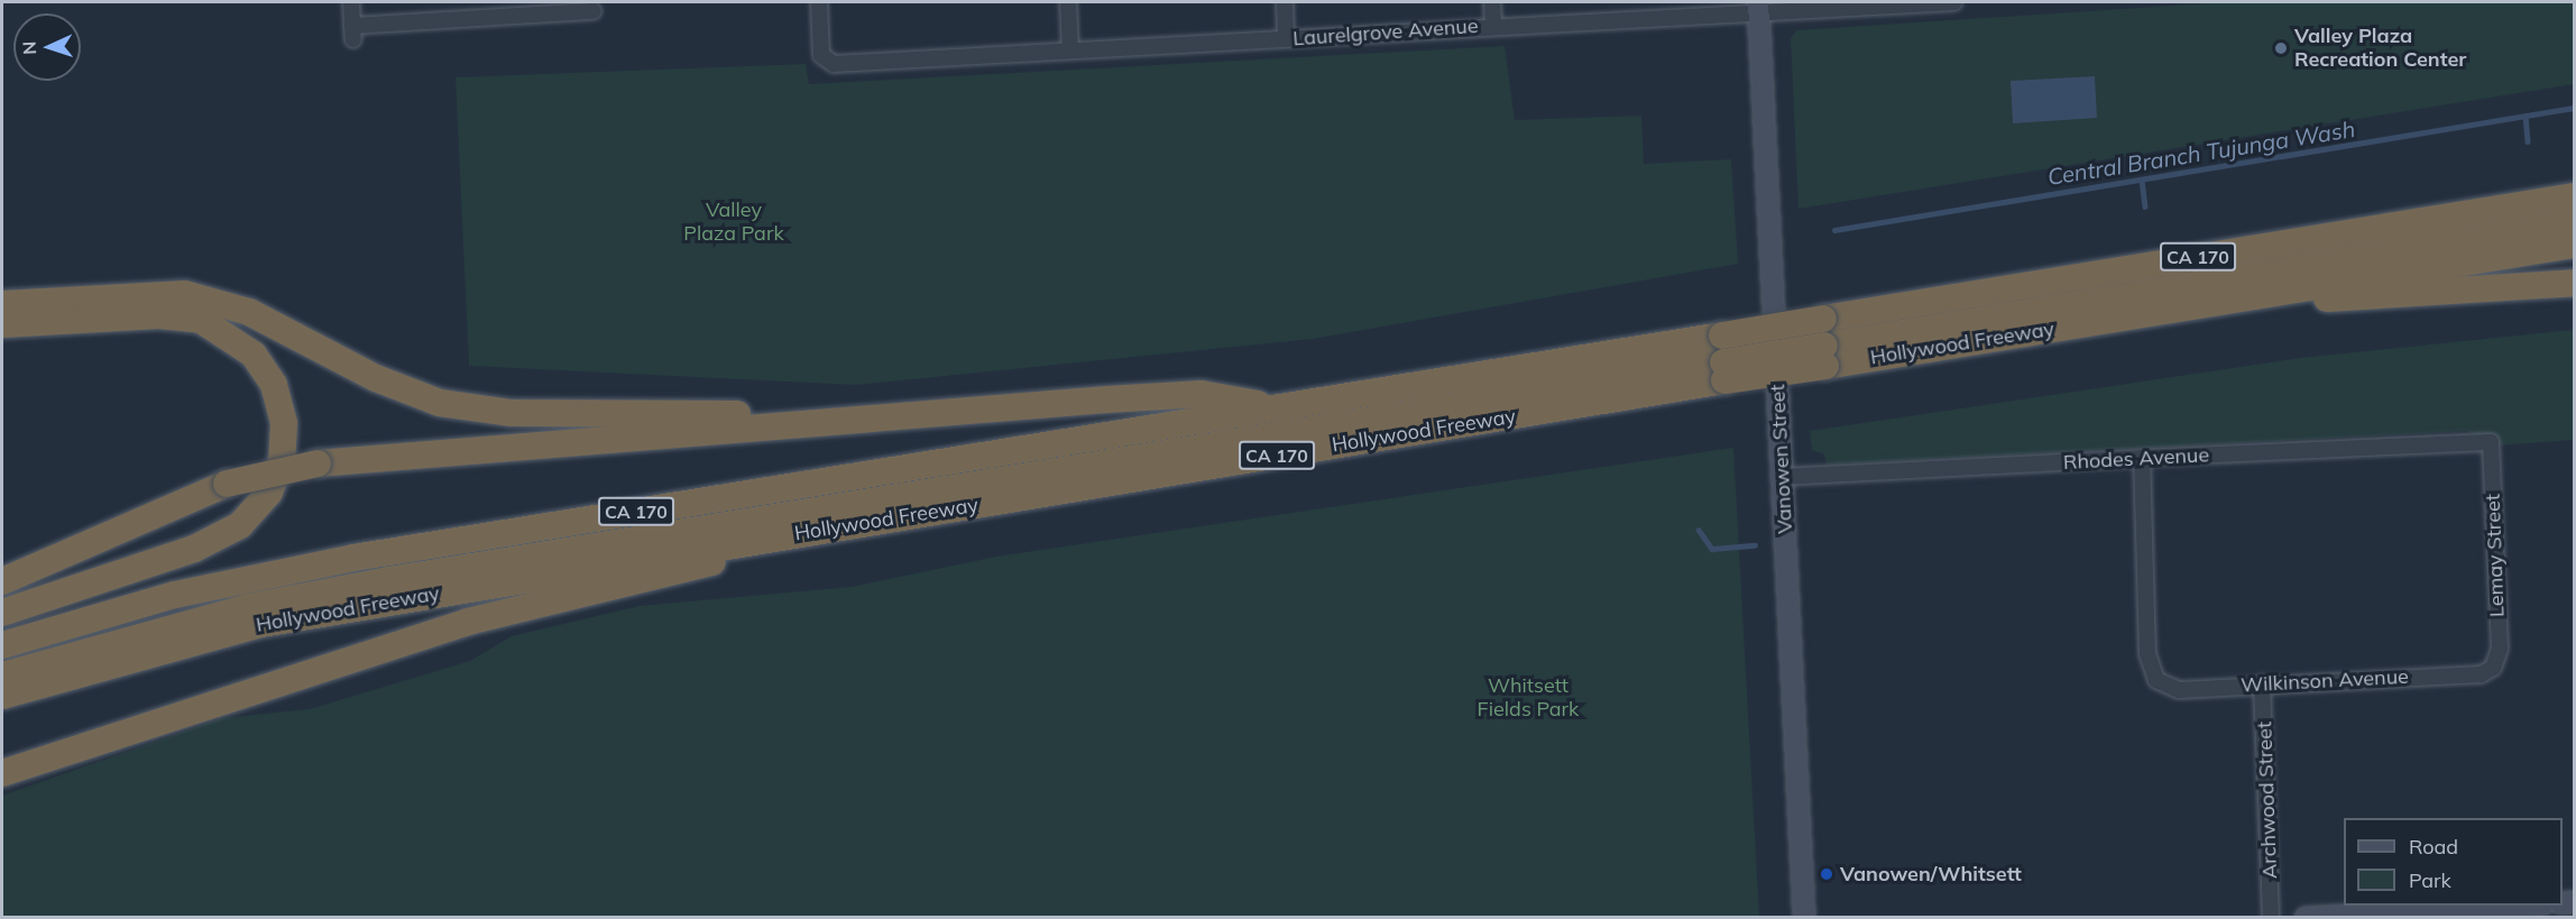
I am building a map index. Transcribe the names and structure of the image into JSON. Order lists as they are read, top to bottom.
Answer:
{
  "streets": {
    "highway": ["CA 170", "Hollywood Freeway"],
    "main road": ["Vanowen Street"],
    "street": [
      "Laurelgrove Avenue",
      "Rhodes Avenue",
      "Lemay Street",
      "Wilkinson Avenue",
      "Archwood Street"
    ]
  },
  "crossings": [
    ["Laurelgrove Avenue", "Vanowen Street"],
    ["Vanowen Street", "Rhodes Avenue"],
    ["Rhodes Avenue", "Lemay Street"],
    ["Rhodes Avenue", "Wilkinson Avenue"],
    ["Lemay Street", "Wilkinson Avenue"],
    ["Wilkinson Avenue", "Archwood Street"]
  ],
  "water": ["Central Branch Tujunga Wash"],
  "parks": ["Valley Plaza Park", "Whitsett Fields Park"],
  "places": ["Valley Plaza Recreation Center", "Vanowen/Whitsett"],
  "legend": ["Road", "Park"],
  "north": "left"
}
